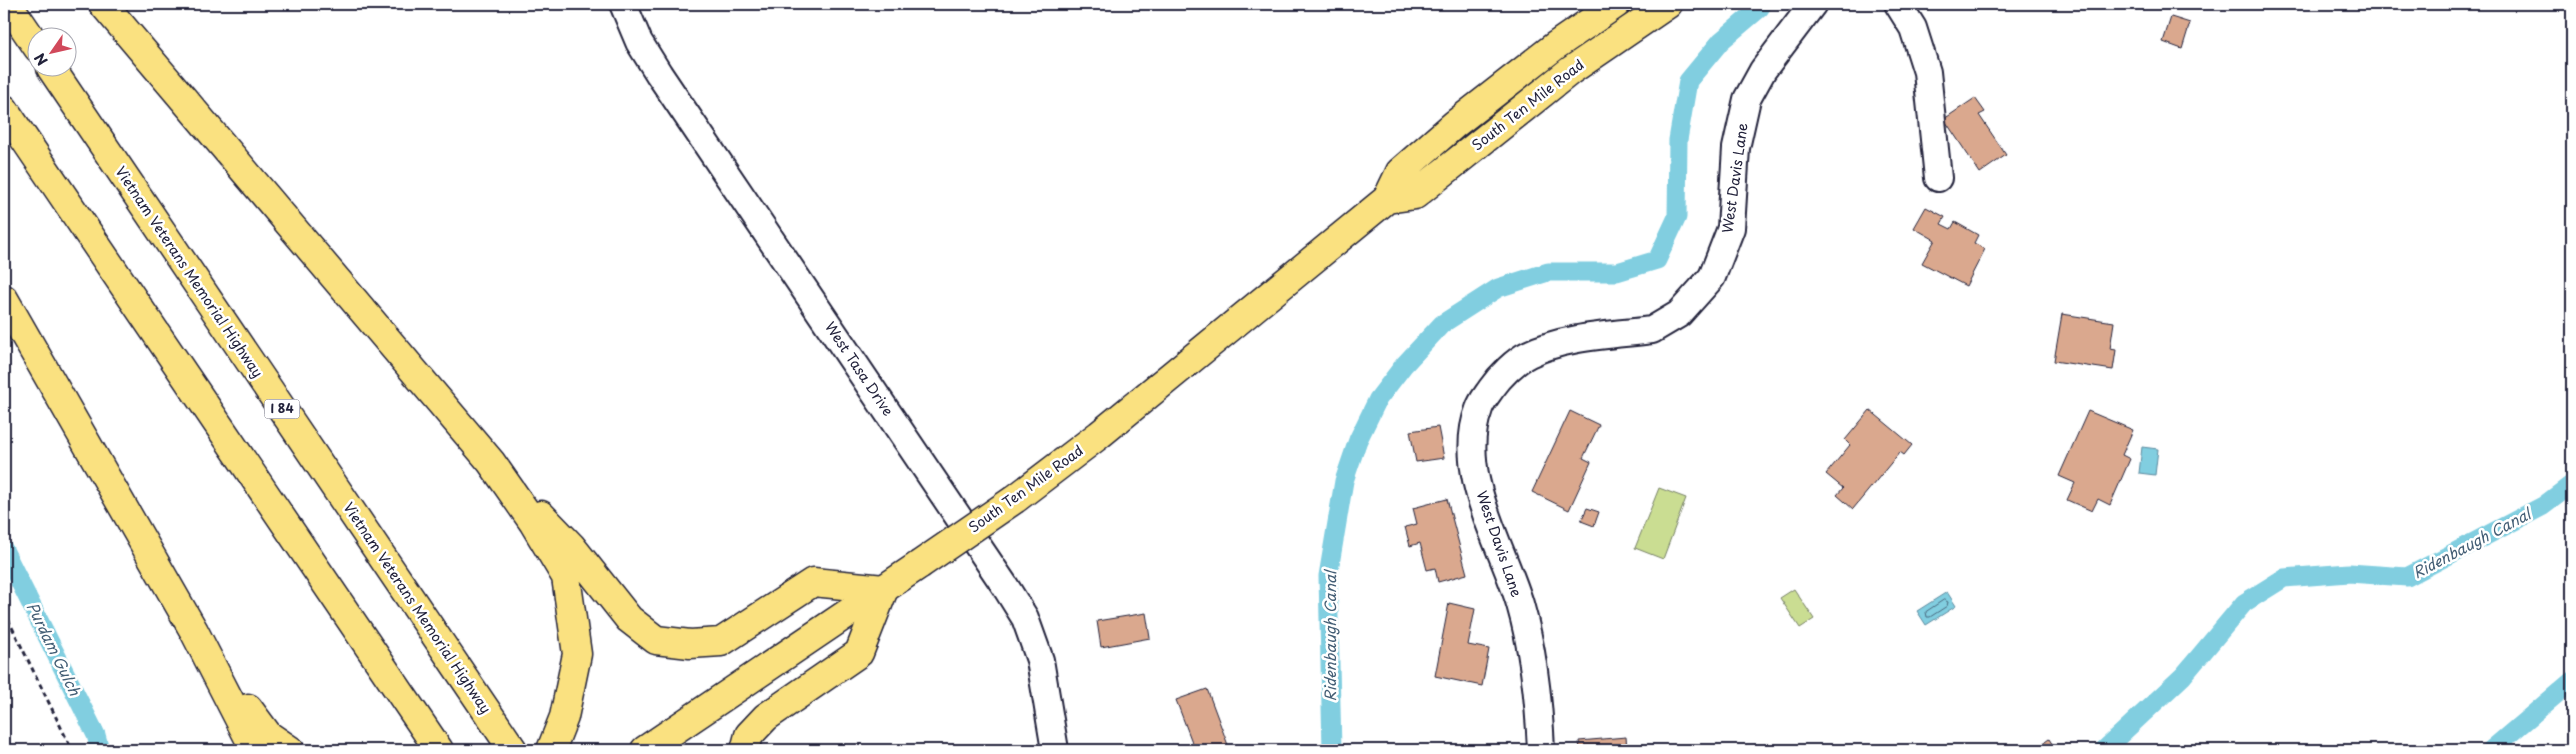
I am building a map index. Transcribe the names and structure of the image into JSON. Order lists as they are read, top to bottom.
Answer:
{
  "streets": {
    "main road": ["South Ten Mile Road", "Vietnam Veterans Memorial Highway", "I 84"],
    "street": ["West Davis Lane", "West Tasa Drive"]
  },
  "water": ["Ridenbaugh Canal", "Purdam Gulch"],
  "north": "bottom left"
}
